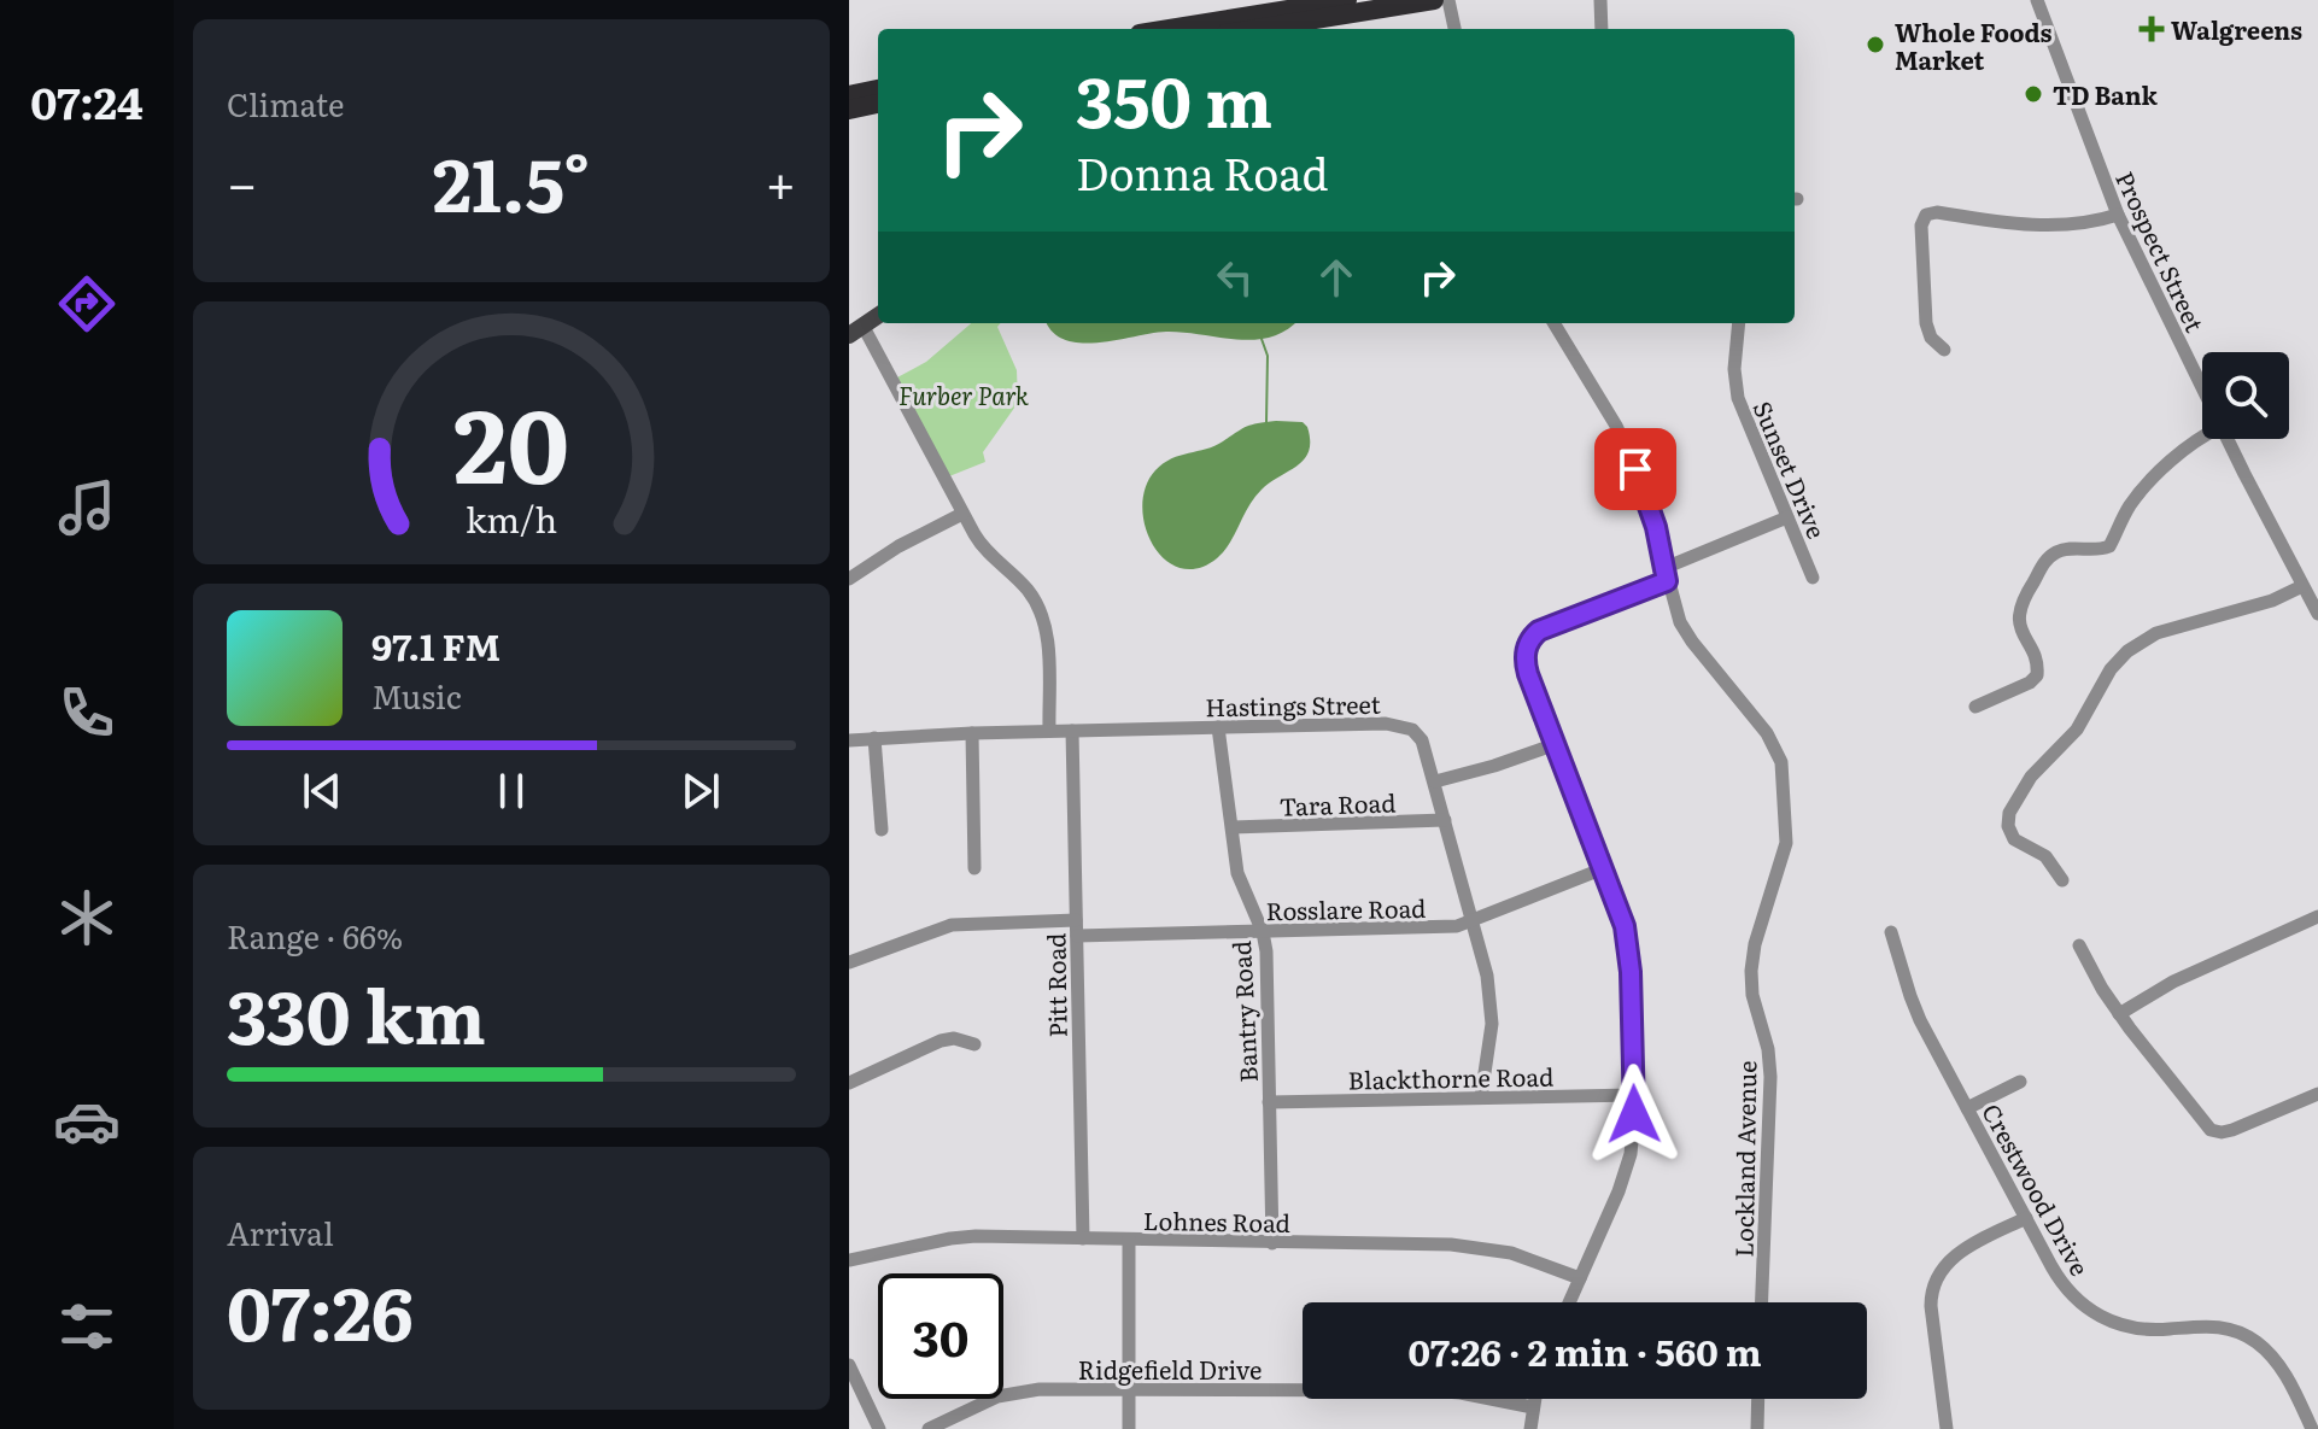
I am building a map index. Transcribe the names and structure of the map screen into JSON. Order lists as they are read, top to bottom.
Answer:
{
  "streets": {
    "street": [
      "Prospect Street",
      "Sunset Drive",
      "Hastings Street",
      "Tara Road",
      "Rosslare Road",
      "Pitt Road",
      "Bantry Road",
      "Blackthorne Road",
      "Lockland Avenue",
      "Crestwood Drive",
      "Lohnes Road",
      "Ridgefield Drive"
    ]
  },
  "crossings": [
    ["Hastings Street", "Tara Road"],
    ["Hastings Street", "Rosslare Road"],
    ["Hastings Street", "Pitt Road"],
    ["Hastings Street", "Bantry Road"],
    ["Hastings Street", "Blackthorne Road"],
    ["Tara Road", "Bantry Road"],
    ["Rosslare Road", "Pitt Road"],
    ["Rosslare Road", "Bantry Road"],
    ["Pitt Road", "Lohnes Road"],
    ["Bantry Road", "Blackthorne Road"],
    ["Bantry Road", "Lohnes Road"]
  ],
  "parks": ["Furber Park"],
  "places": {
    "health": ["Walgreens"],
    "other": ["Whole Foods Market", "TD Bank"]
  },
  "page": {
    "tabs": "07:24",
    "tile": [
      "Climate",
      ["Range · 66%", "330 km"],
      ["Arrival", "07:26"]
    ],
    "turn": ["350 m", "Donna Road"],
    "heat": ["−", "21.5°", "+"],
    "song": ["97.1 FM", "Music"],
    "limit": "30",
    "trip": "07:26 · 2 min · 560 m",
    "gauge": ["20", "km/h"]
  }
}
